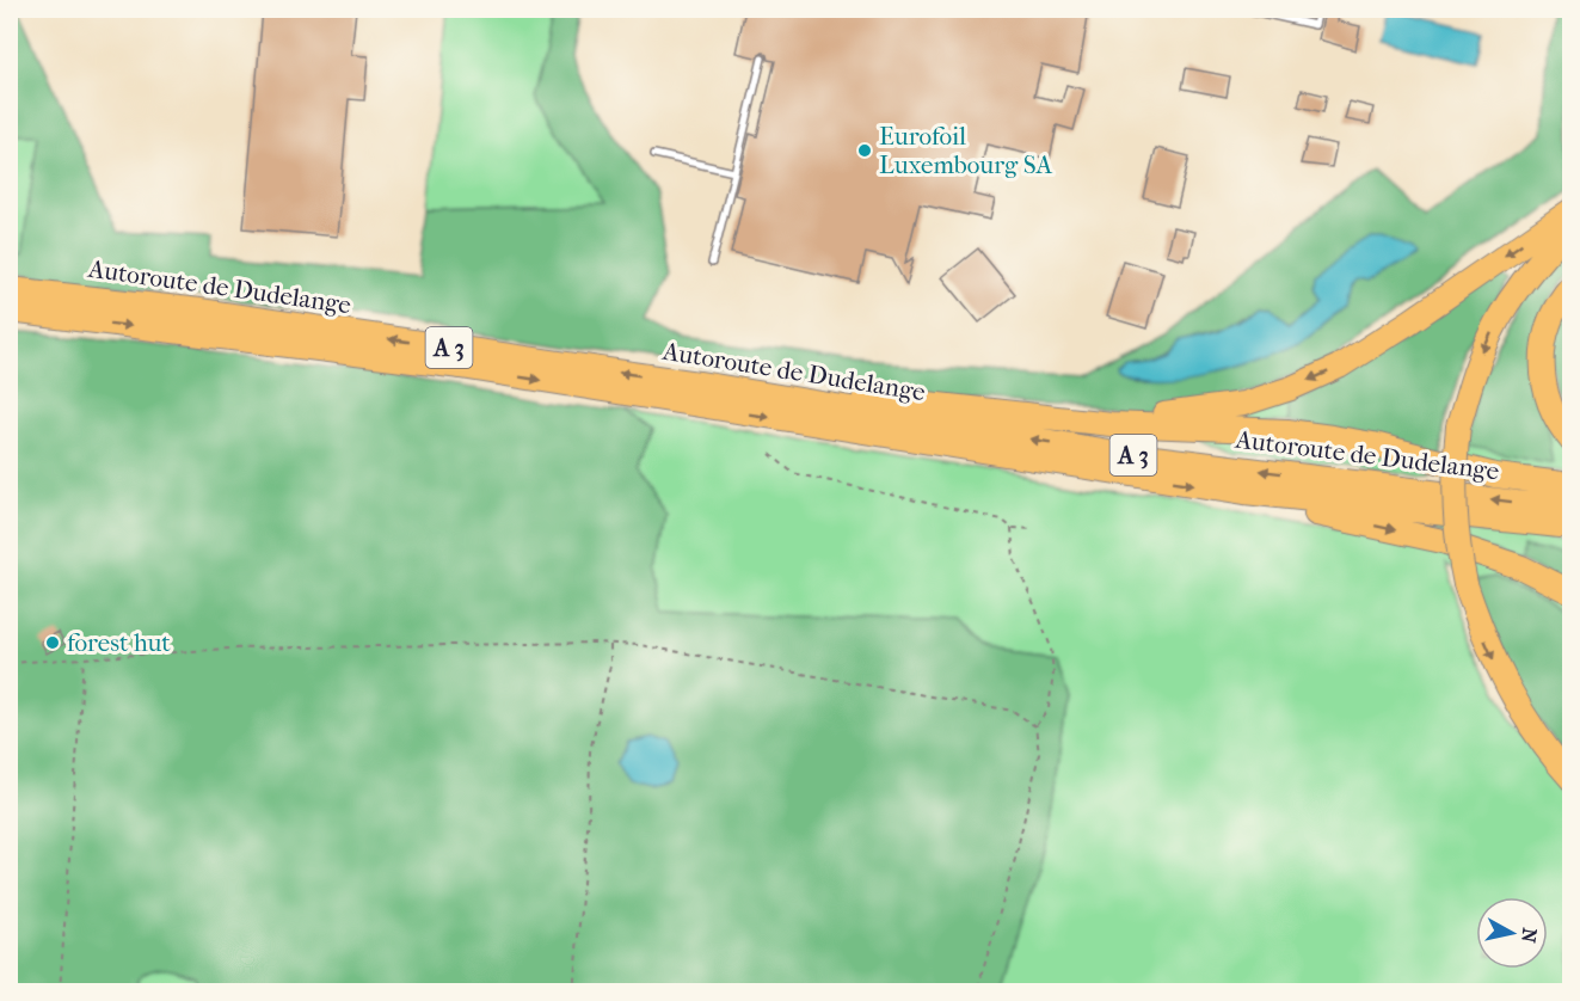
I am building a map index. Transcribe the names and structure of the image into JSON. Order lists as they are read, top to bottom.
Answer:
{
  "streets": {
    "highway": ["Autoroute de Dudelange", "A 3"]
  },
  "crossings": [
    ["Autoroute de Dudelange", "A 3"]
  ],
  "places": ["Eurofoil Luxembourg SA", "forest hut"],
  "north": "right"
}
